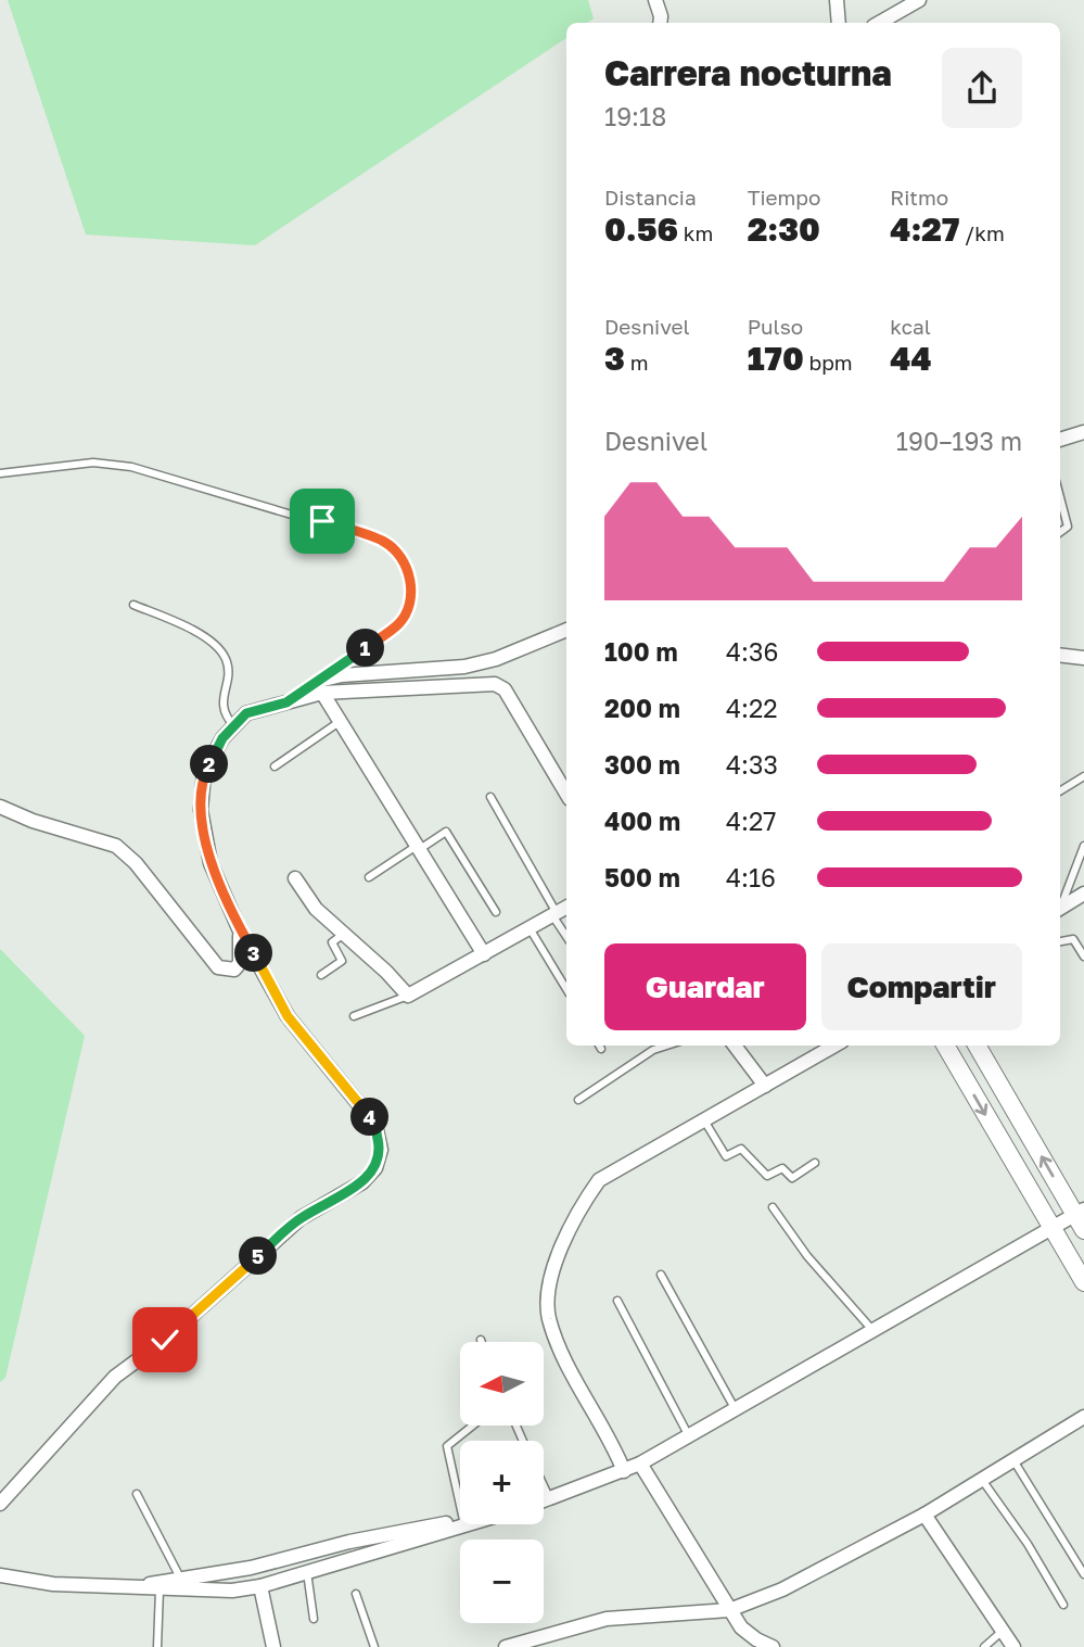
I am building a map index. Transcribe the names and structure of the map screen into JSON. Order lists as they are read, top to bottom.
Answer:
{
  "north": "left",
  "page": {
    "heading": ["Carrera nocturna", "19:18"],
    "stats": [
      ["Distancia", "0.56 km"],
      ["Tiempo", "2:30"],
      ["Ritmo", "4:27 /km"],
      ["Desnivel", "3 m"],
      ["Pulso", "170 bpm"],
      ["kcal", "44"]
    ],
    "chart": ["Desnivel", "190–193 m"],
    "list": [
      {
        "name": "100 m",
        "note": "4:36"
      },
      {
        "name": "200 m",
        "note": "4:22"
      },
      {
        "name": "300 m",
        "note": "4:33"
      },
      {
        "name": "400 m",
        "note": "4:27"
      },
      {
        "name": "500 m",
        "note": "4:16"
      }
    ],
    "pins": [
      "1",
      "2",
      "3",
      "4",
      "5"
    ],
    "buttons": ["Guardar", "Compartir"],
    "map_buttons": ["+", "−"]
  }
}
